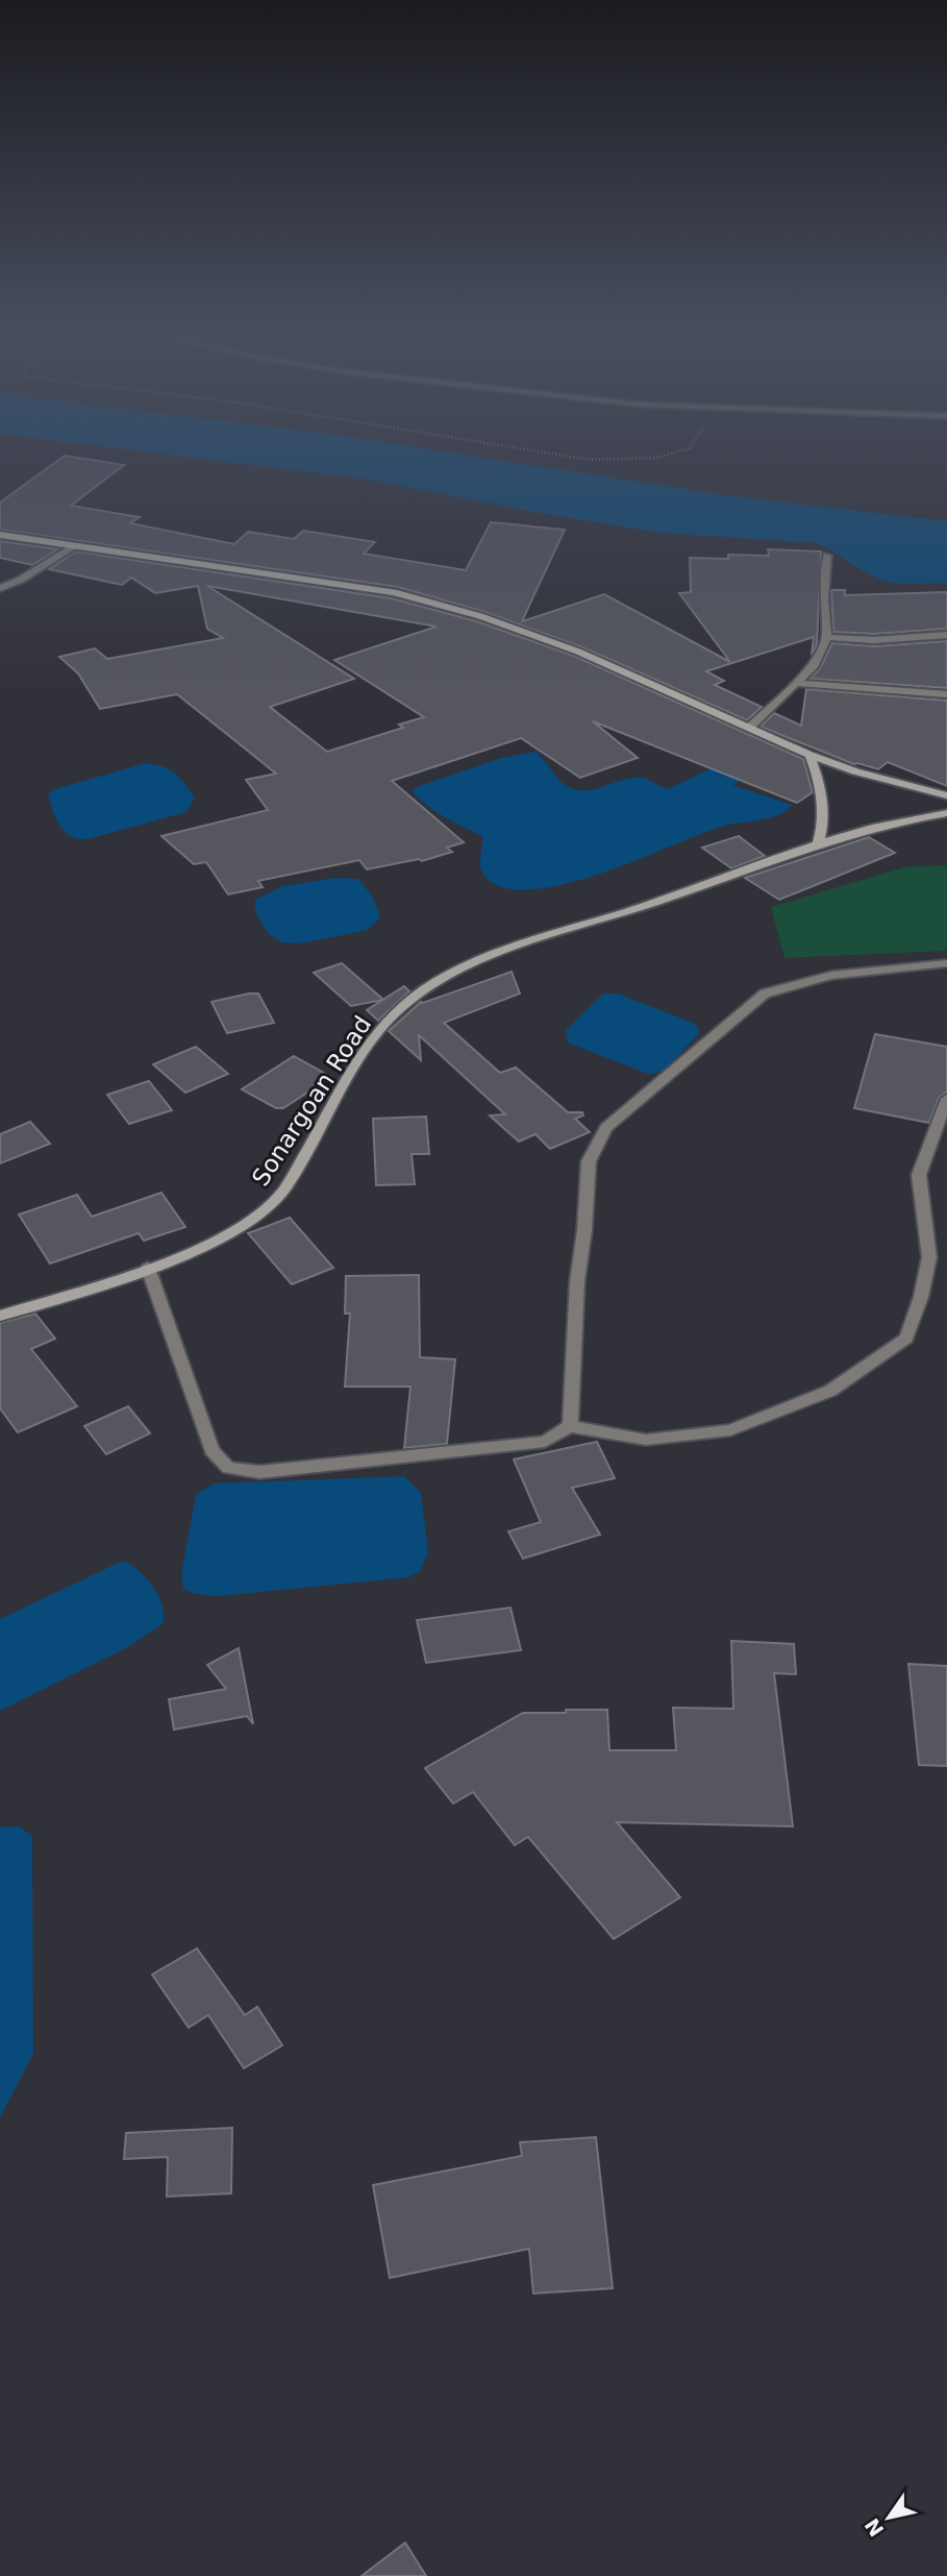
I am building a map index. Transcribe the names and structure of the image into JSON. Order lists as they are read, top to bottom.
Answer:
{
  "streets": {
    "main road": ["Sonargoan Road"]
  },
  "north": "bottom left"
}
